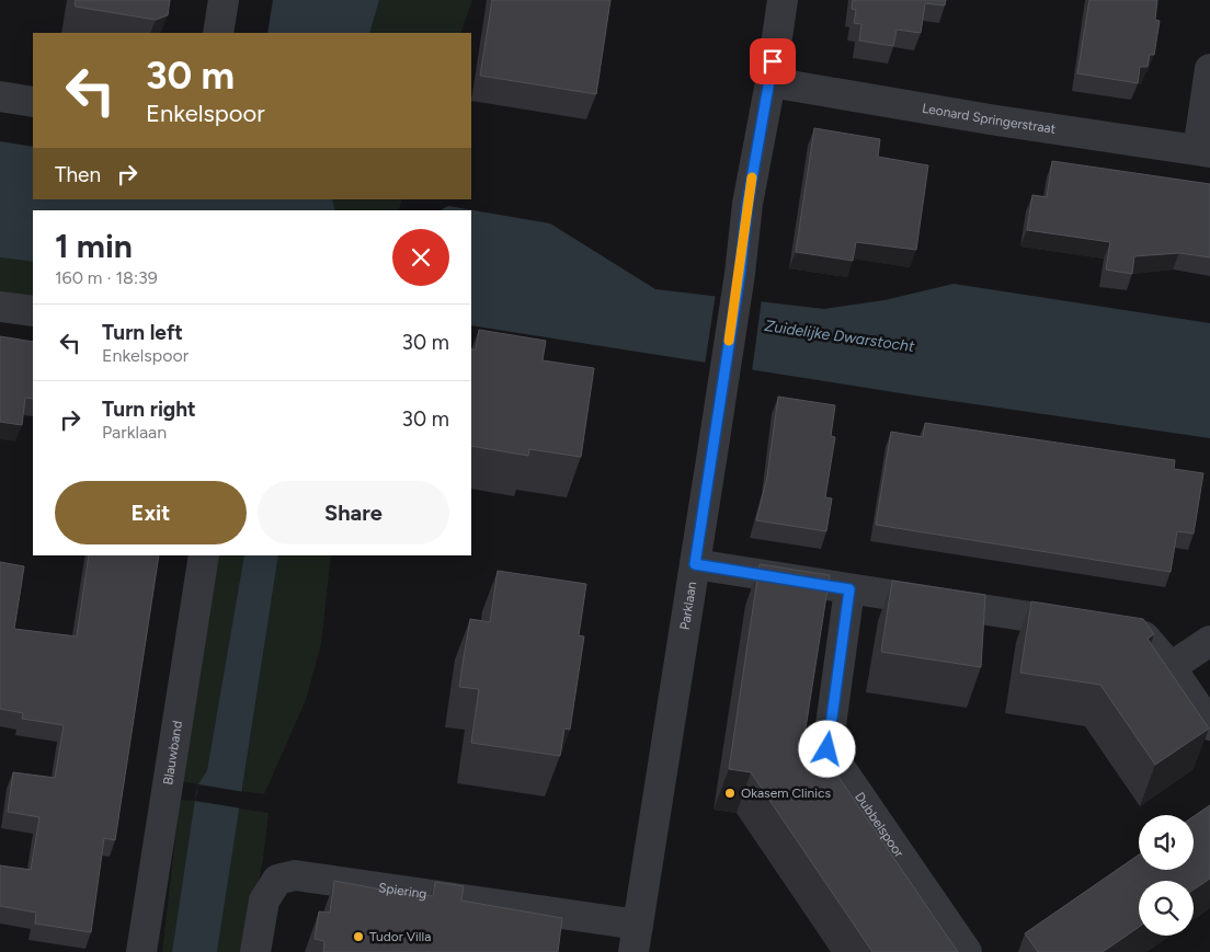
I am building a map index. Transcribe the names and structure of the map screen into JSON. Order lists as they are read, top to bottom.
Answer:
{
  "streets": {
    "street": [
      "Leonard Springerstraat",
      "Parklaan",
      "Blauwband",
      "Dubbelspoor",
      "Spiering"
    ]
  },
  "crossings": [
    ["Leonard Springerstraat", "Parklaan"],
    ["Parklaan", "Spiering"]
  ],
  "water": ["Zuidelijke Dwarstocht"],
  "places": ["Okasem Clinics", "Tudor Villa"],
  "page": {
    "turn": ["30 m", "Enkelspoor"],
    "then": "Then",
    "heading": ["1 min", "160 m · 18:39"],
    "list": [
      {
        "name": "Turn left",
        "note": "Enkelspoor",
        "value": "30 m"
      },
      {
        "name": "Turn right",
        "note": "Parklaan",
        "value": "30 m"
      }
    ],
    "buttons": ["Exit", "Share"]
  }
}
